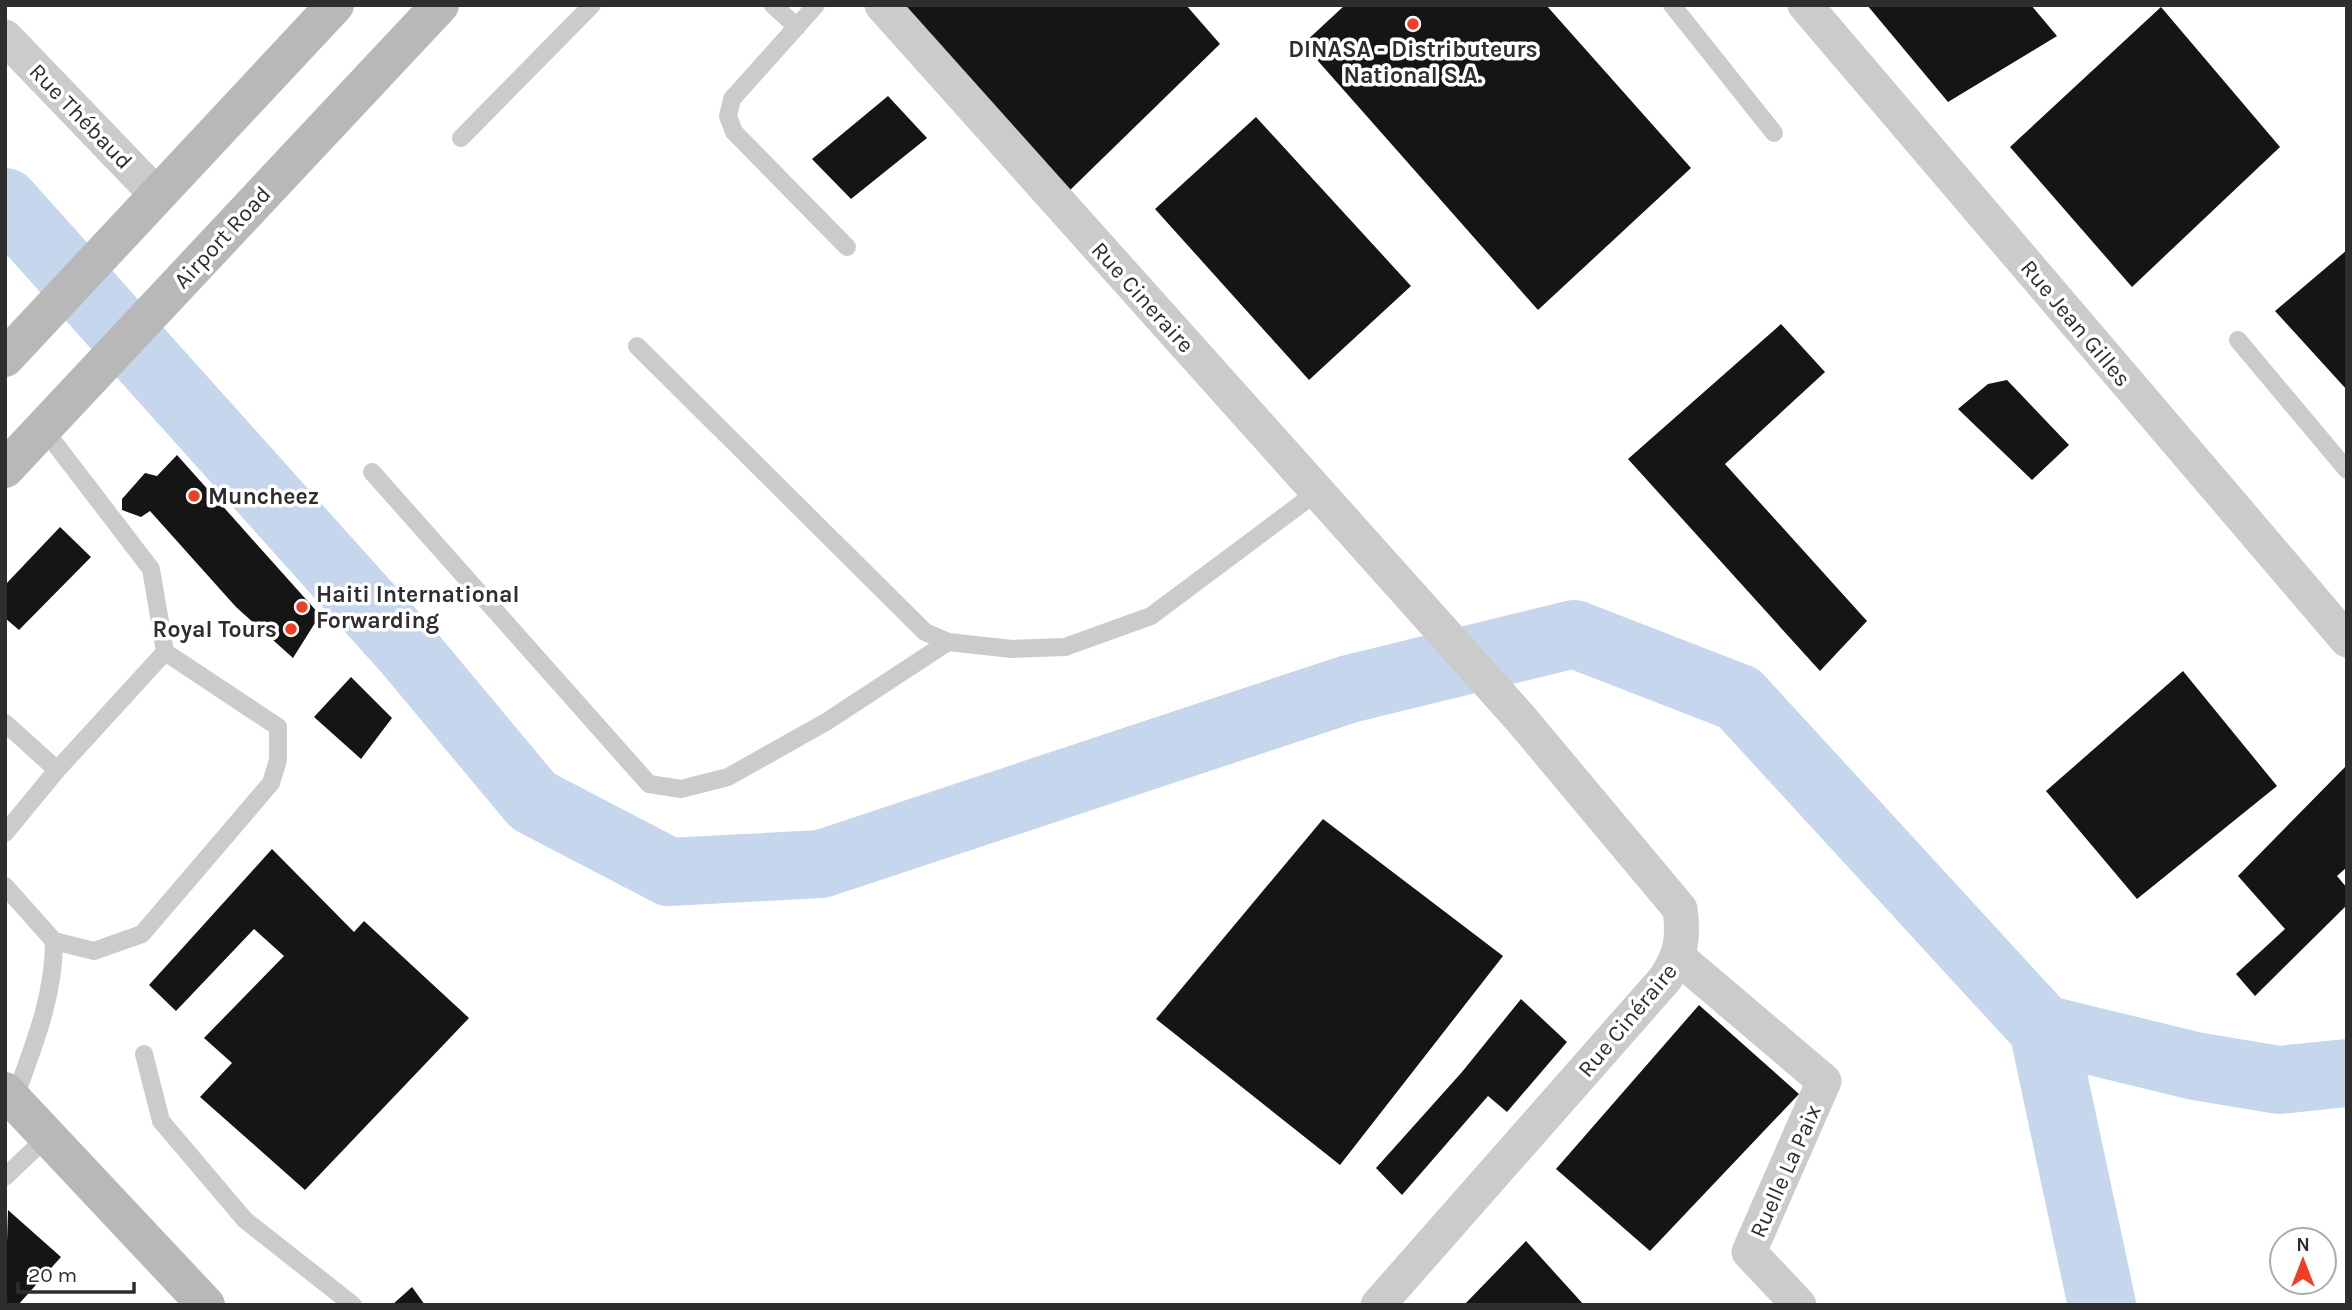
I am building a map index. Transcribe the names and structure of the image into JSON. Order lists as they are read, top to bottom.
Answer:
{
  "streets": {
    "main road": ["Airport Road"],
    "street": [
      "Rue Thébaud",
      "Rue Cineraire",
      "Rue Jean Gilles",
      "Rue Cinéraire",
      "Ruelle La Paix"
    ]
  },
  "crossings": [
    ["Rue Cineraire", "Rue Cinéraire"],
    ["Rue Cinéraire", "Ruelle La Paix"]
  ],
  "places": [
    "DINASA - Distributeurs National S.A.",
    "Muncheez",
    "Haiti International Forwarding",
    "Royal Tours"
  ],
  "scale_bar": "20 m",
  "north": "top"
}
